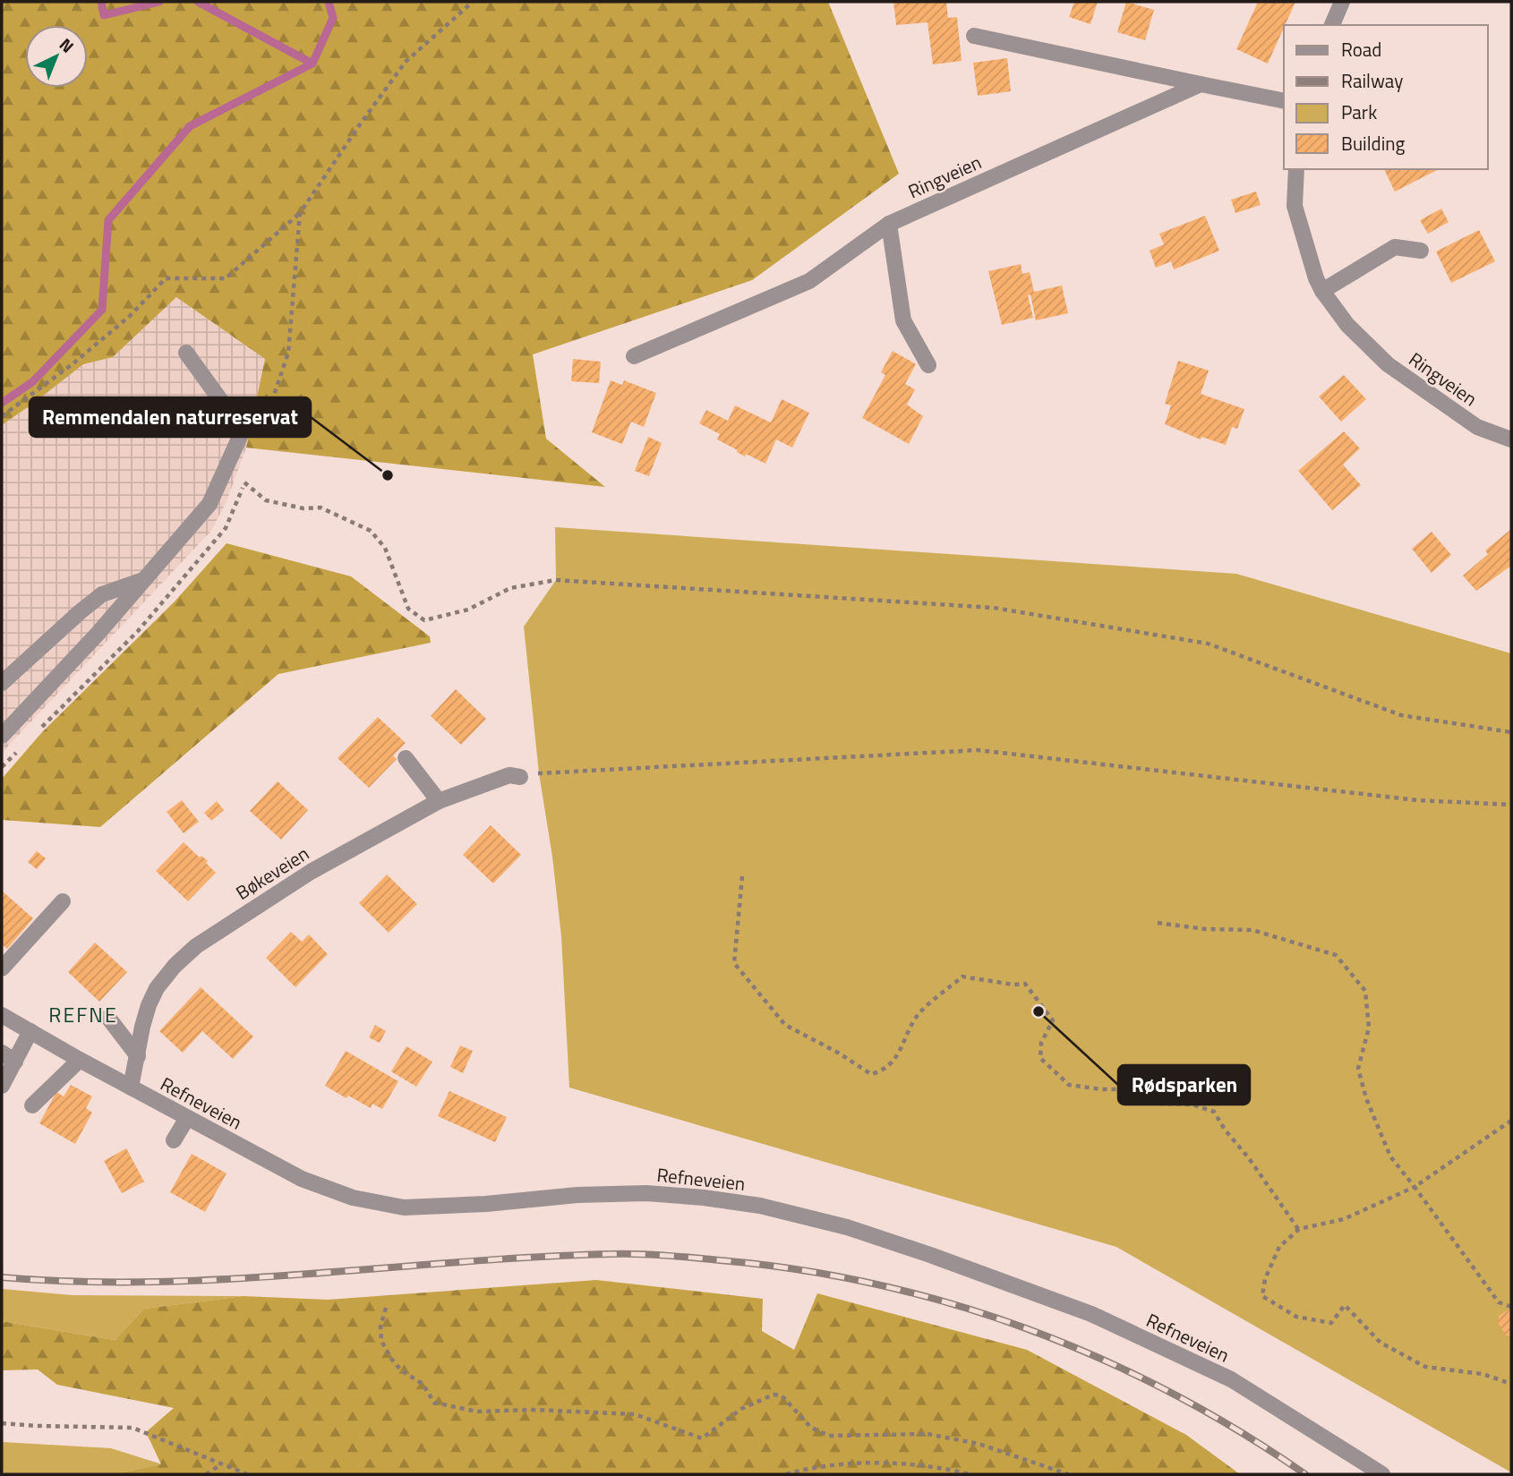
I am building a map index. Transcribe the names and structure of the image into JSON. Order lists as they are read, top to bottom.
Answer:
{
  "streets": {
    "street": ["Ringveien", "Bøkeveien", "Refneveien"]
  },
  "crossings": [
    ["Bøkeveien", "Refneveien"]
  ],
  "districts": ["REFNE"],
  "places": ["Remmendalen naturreservat", "Rødsparken"],
  "legend": [
    "Road",
    "Railway",
    "Park",
    "Building"
  ],
  "north": "top right"
}
